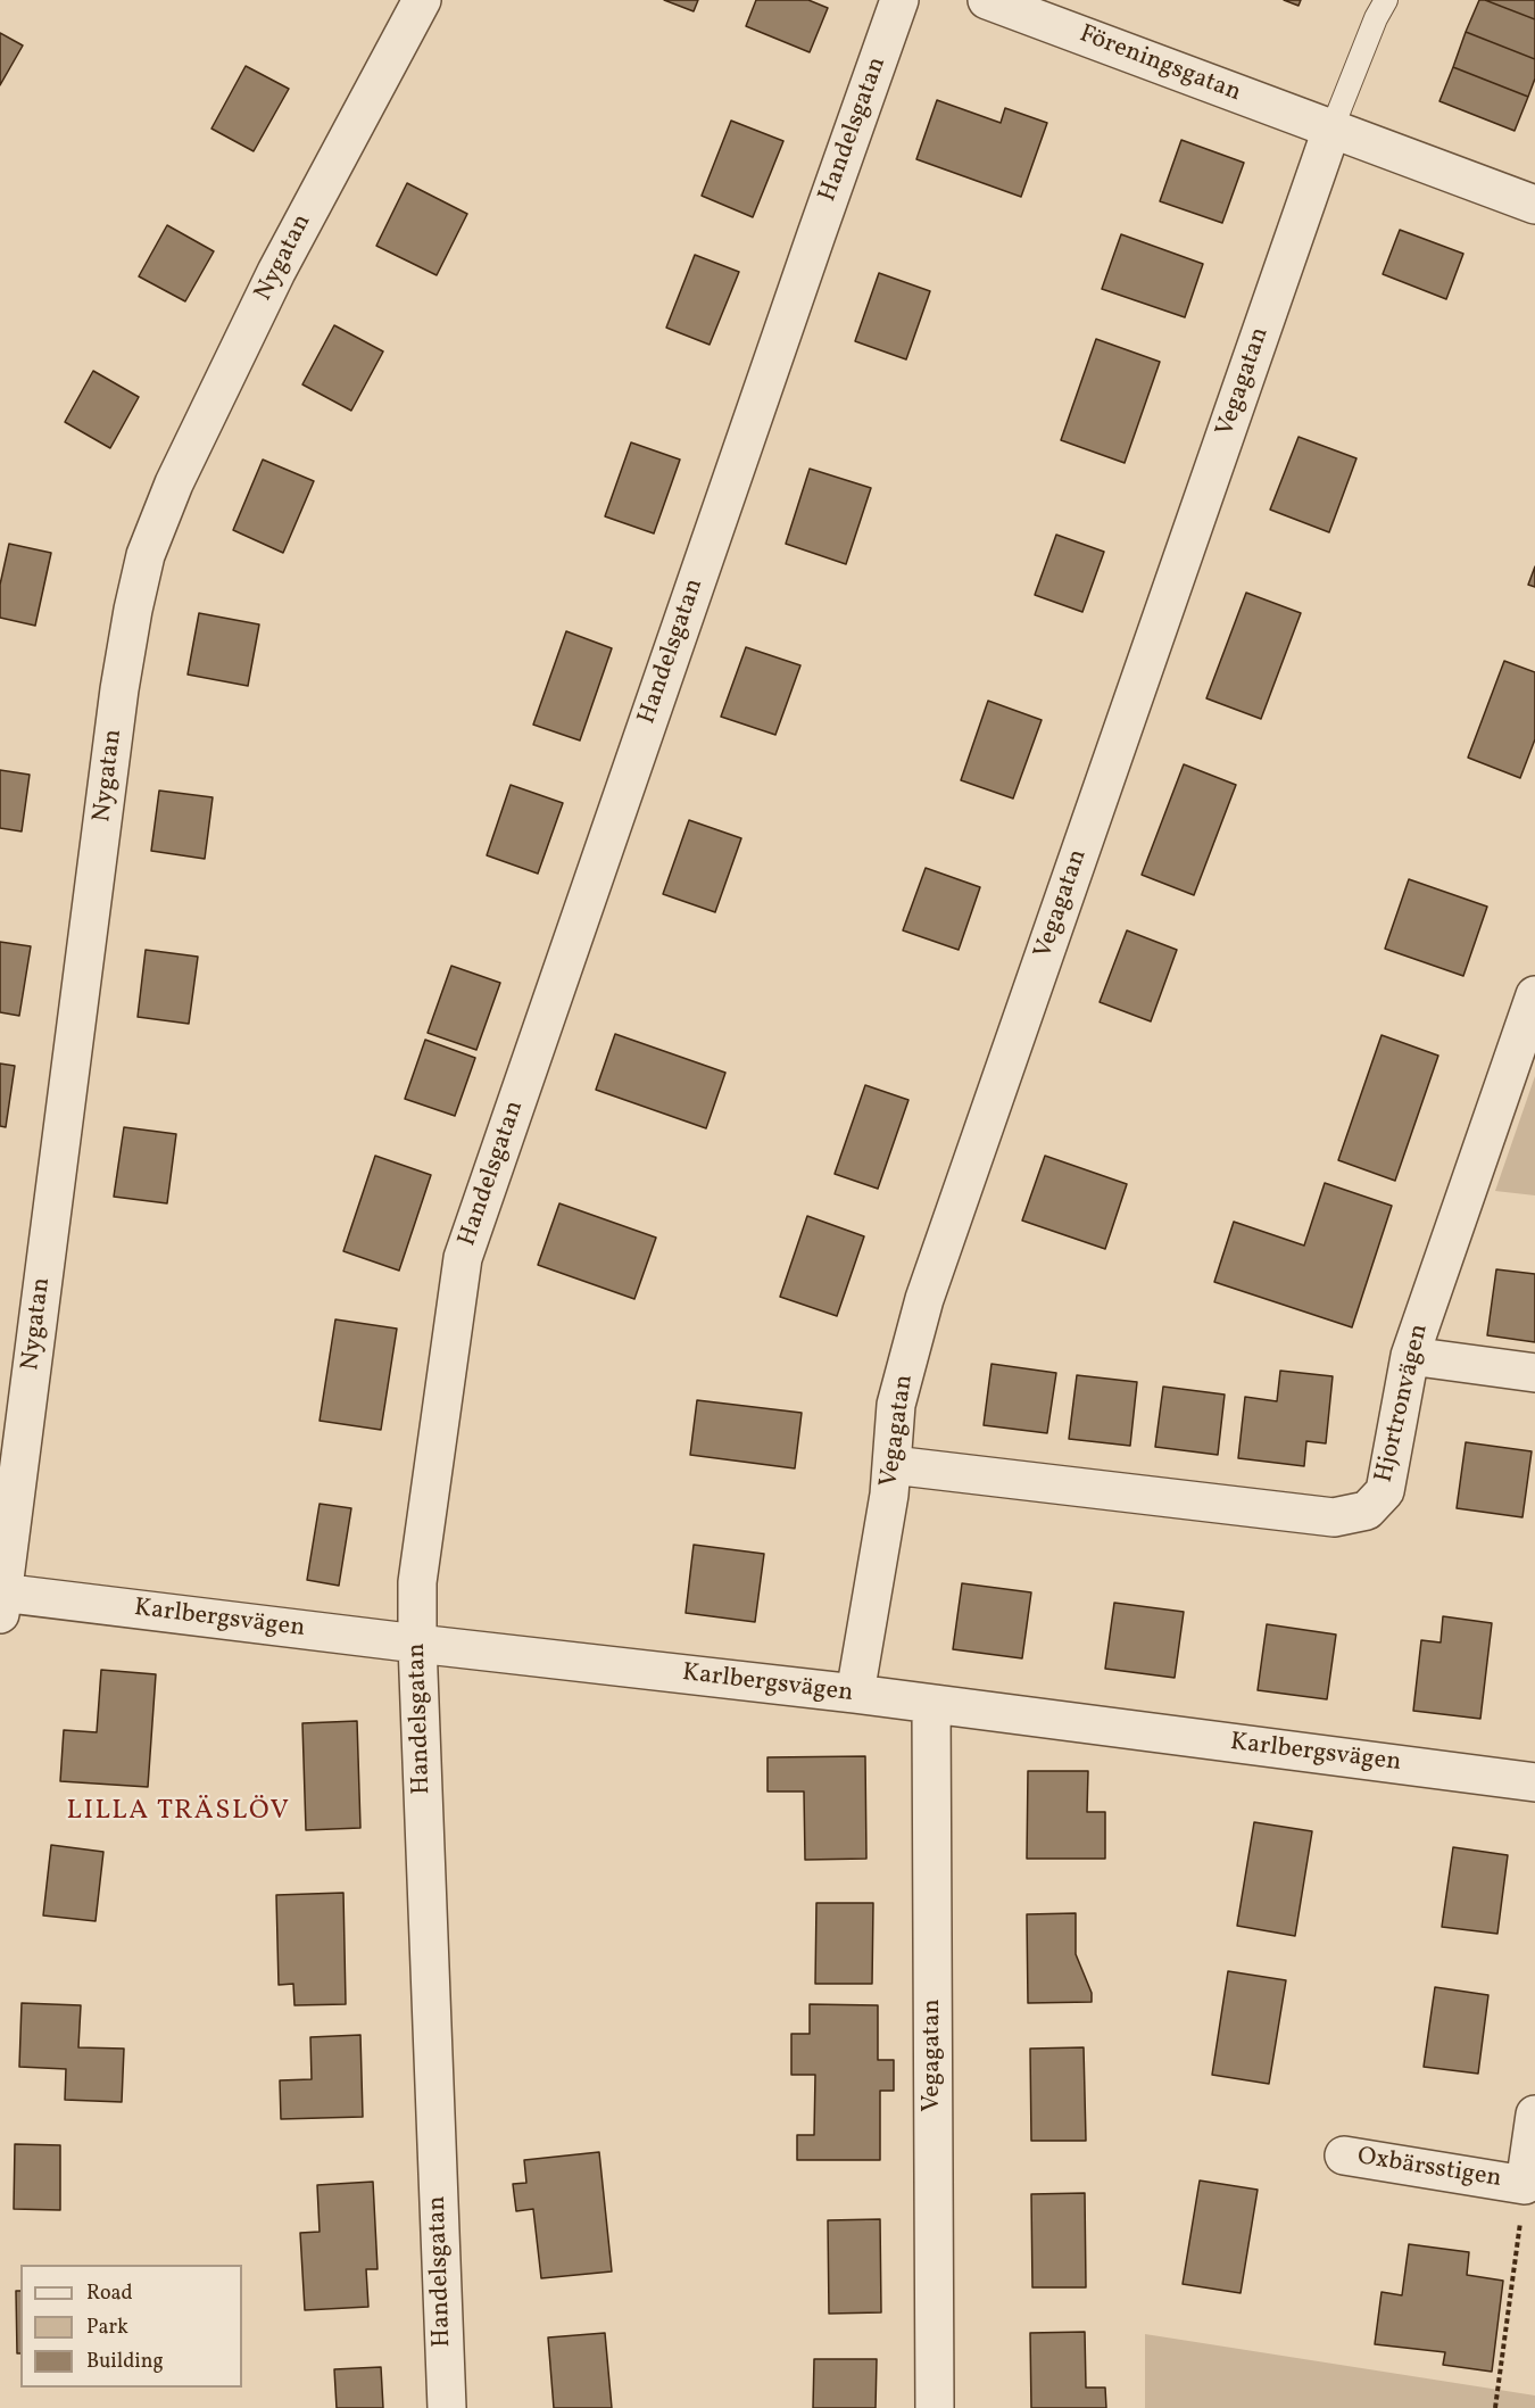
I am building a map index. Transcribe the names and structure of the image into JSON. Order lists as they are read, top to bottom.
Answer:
{
  "streets": {
    "street": [
      "Föreningsgatan",
      "Handelsgatan",
      "Nygatan",
      "Vegagatan",
      "Hjortronvägen",
      "Karlbergsvägen",
      "Oxbärsstigen"
    ]
  },
  "crossings": [
    ["Föreningsgatan", "Vegagatan"],
    ["Handelsgatan", "Karlbergsvägen"],
    ["Nygatan", "Karlbergsvägen"],
    ["Vegagatan", "Hjortronvägen"],
    ["Vegagatan", "Karlbergsvägen"]
  ],
  "districts": ["LILLA TRÄSLÖV"],
  "legend": ["Road", "Park", "Building"]
}
